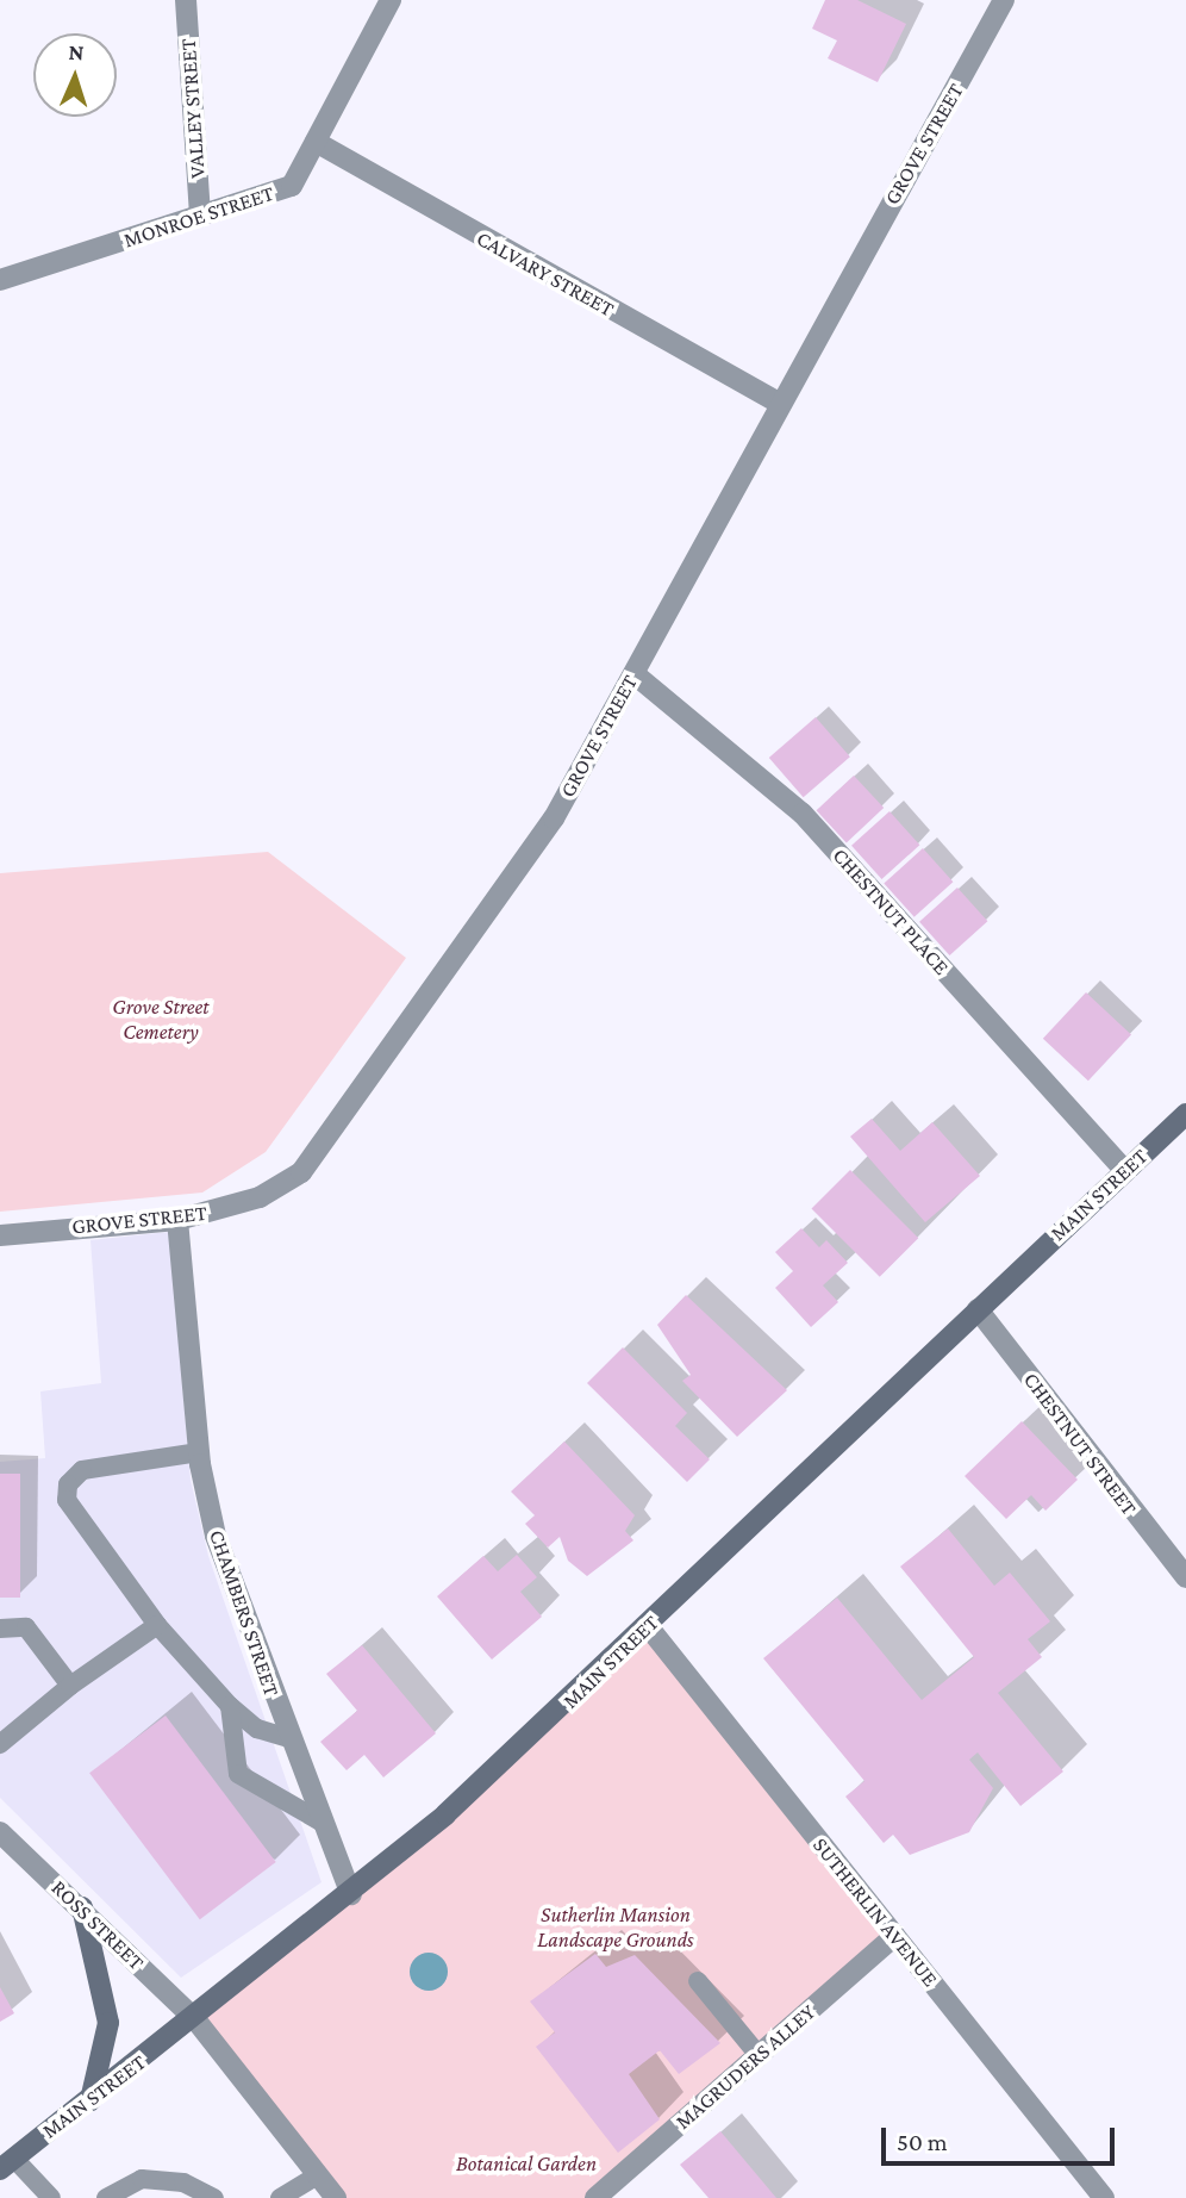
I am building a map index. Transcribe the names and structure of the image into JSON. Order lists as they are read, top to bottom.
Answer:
{
  "streets": {
    "main road": ["MAIN STREET"],
    "street": [
      "VALLEY STREET",
      "GROVE STREET",
      "MONROE STREET",
      "CALVARY STREET",
      "CHESTNUT PLACE",
      "CHESTNUT STREET",
      "CHAMBERS STREET",
      "SUTHERLIN AVENUE",
      "ROSS STREET",
      "MAGRUDERS ALLEY"
    ]
  },
  "crossings": [
    ["VALLEY STREET", "MONROE STREET"],
    ["GROVE STREET", "CALVARY STREET"],
    ["GROVE STREET", "CHESTNUT PLACE"],
    ["GROVE STREET", "CHAMBERS STREET"],
    ["MONROE STREET", "CALVARY STREET"],
    ["CHESTNUT PLACE", "MAIN STREET"],
    ["MAIN STREET", "CHESTNUT STREET"],
    ["MAIN STREET", "CHAMBERS STREET"],
    ["MAIN STREET", "SUTHERLIN AVENUE"],
    ["MAIN STREET", "ROSS STREET"],
    ["SUTHERLIN AVENUE", "MAGRUDERS ALLEY"]
  ],
  "parks": ["Grove Street Cemetery", "Sutherlin Mansion Landscape Grounds", "Botanical Garden"],
  "scale_bar": "50 m",
  "north": "top"
}
